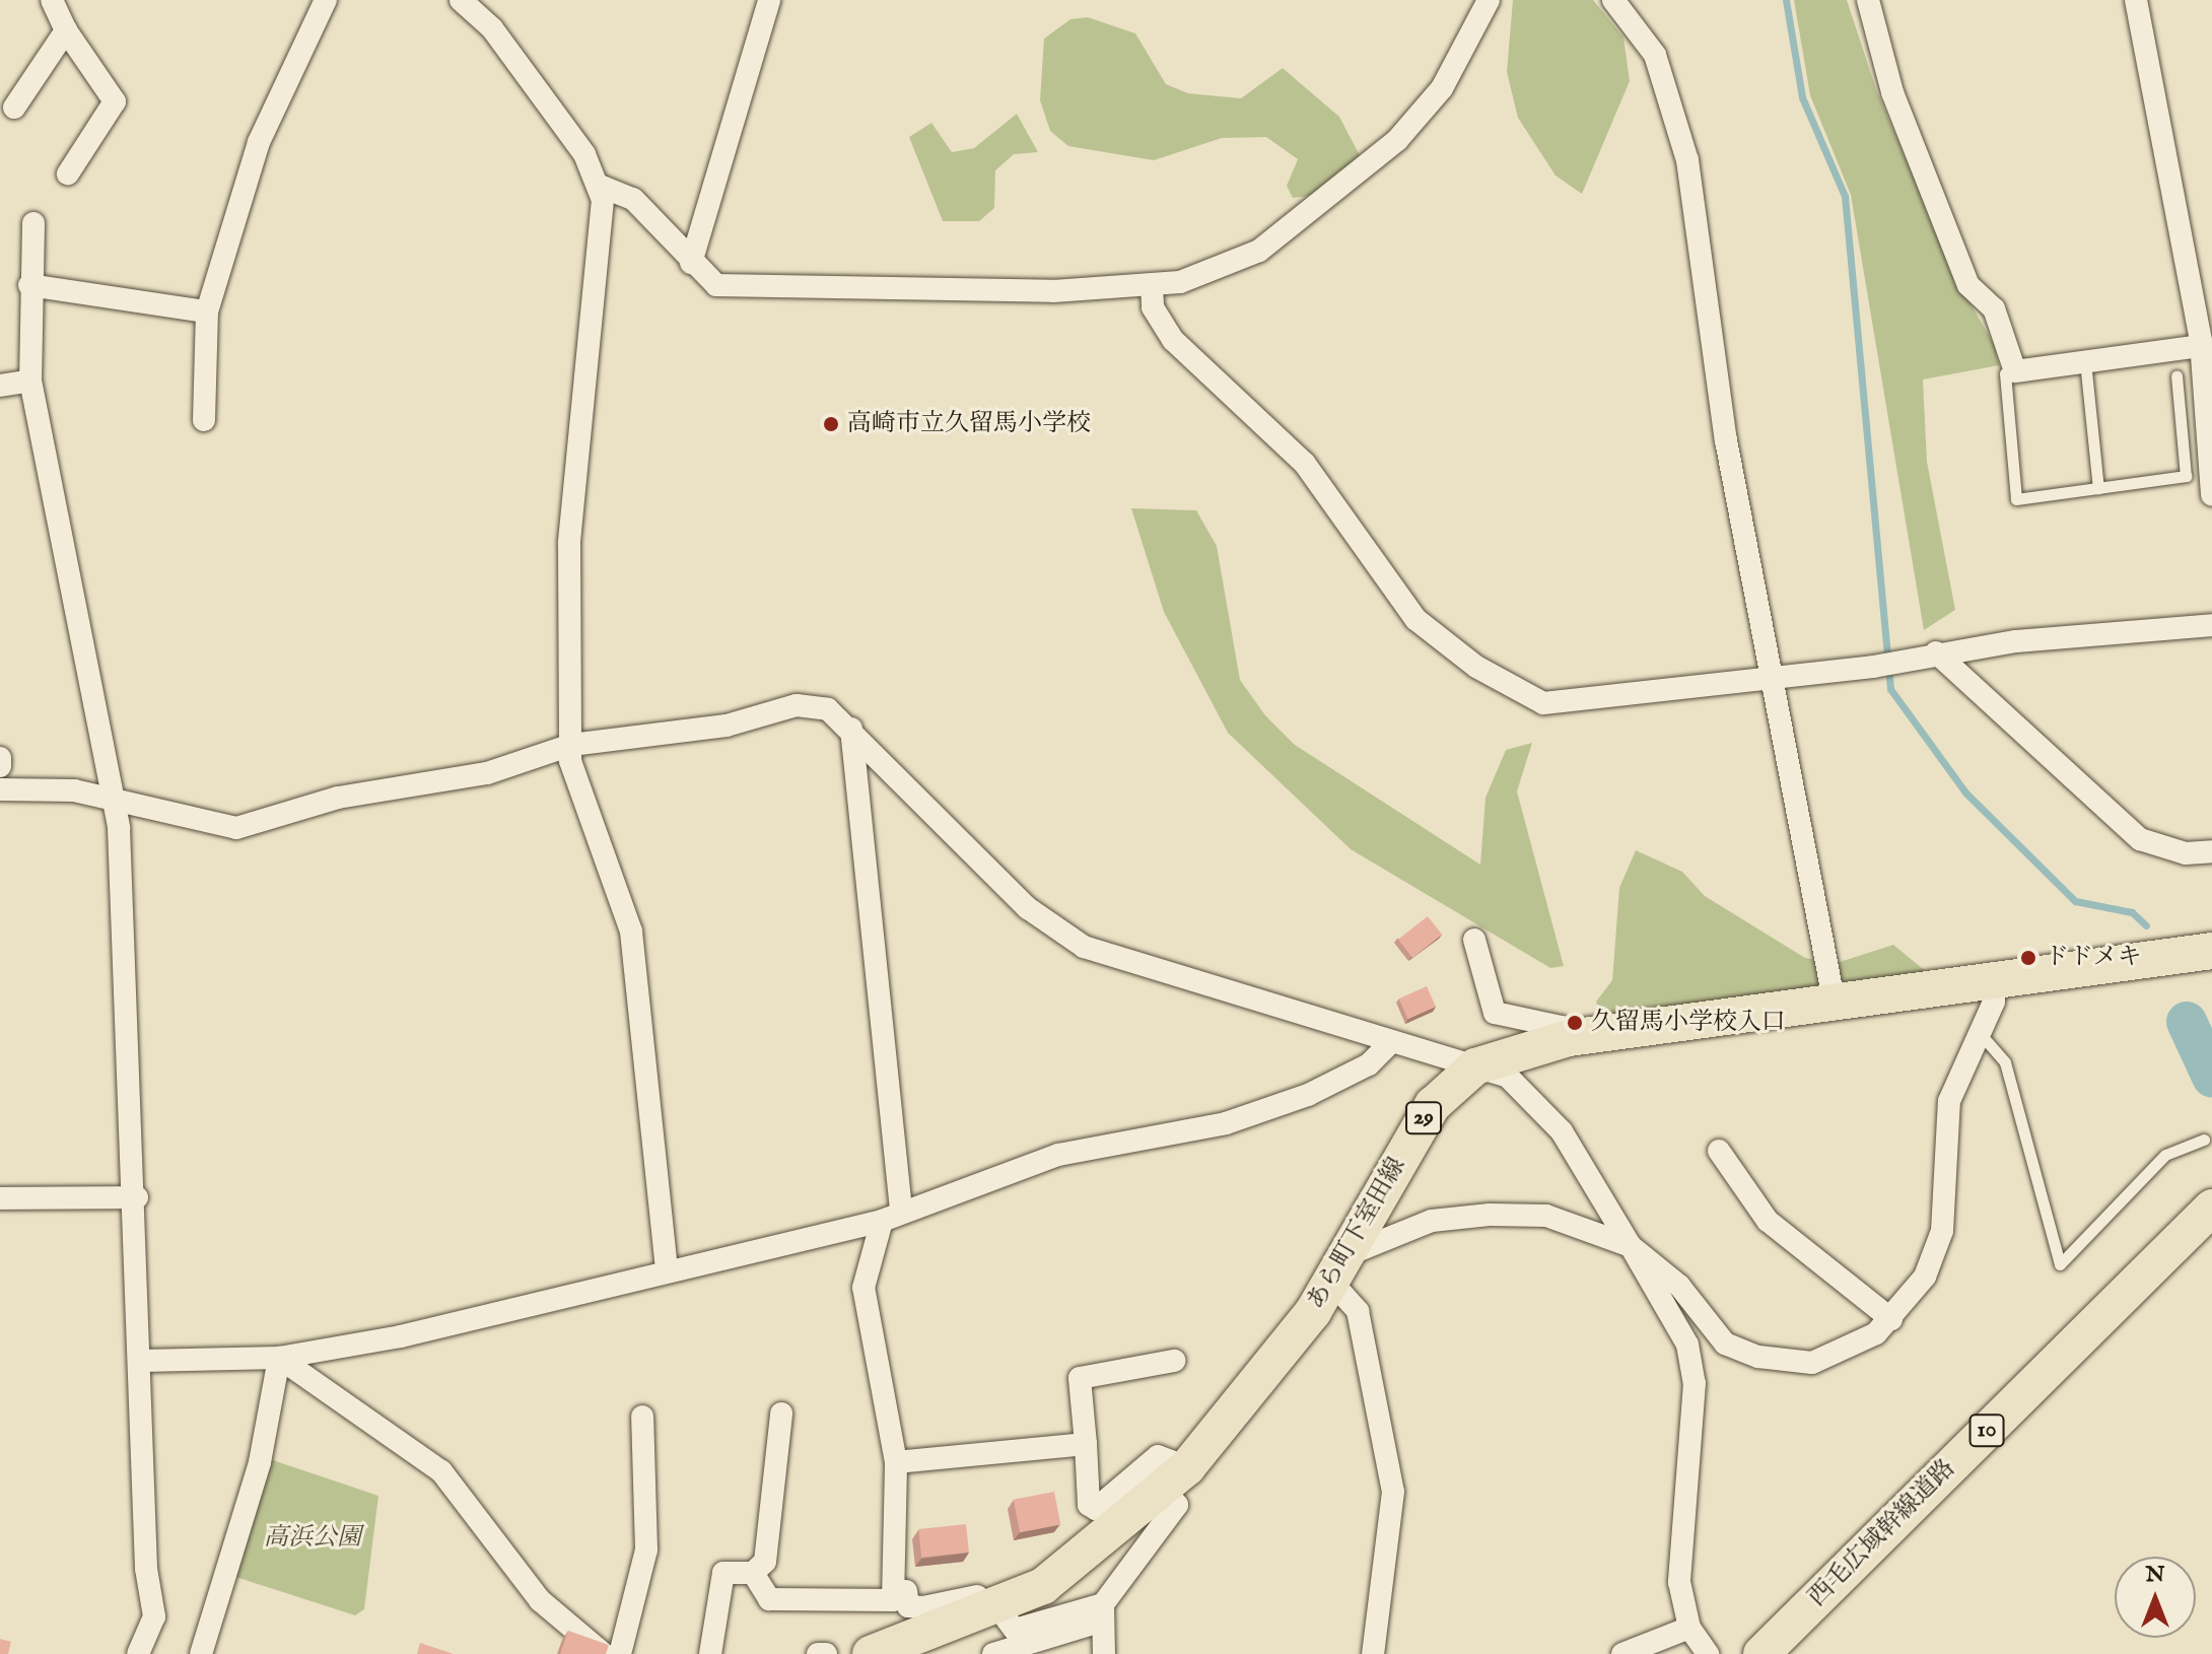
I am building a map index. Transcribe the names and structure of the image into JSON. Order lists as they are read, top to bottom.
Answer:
{
  "streets": {
    "main road": [
      "29",
      "あら町下室田線",
      "10",
      "西毛広域幹線道路"
    ]
  },
  "parks": ["高浜公園"],
  "places": ["高崎市立久留馬小学校", "ドドメキ", "久留馬小学校入口"],
  "north": "top"
}
